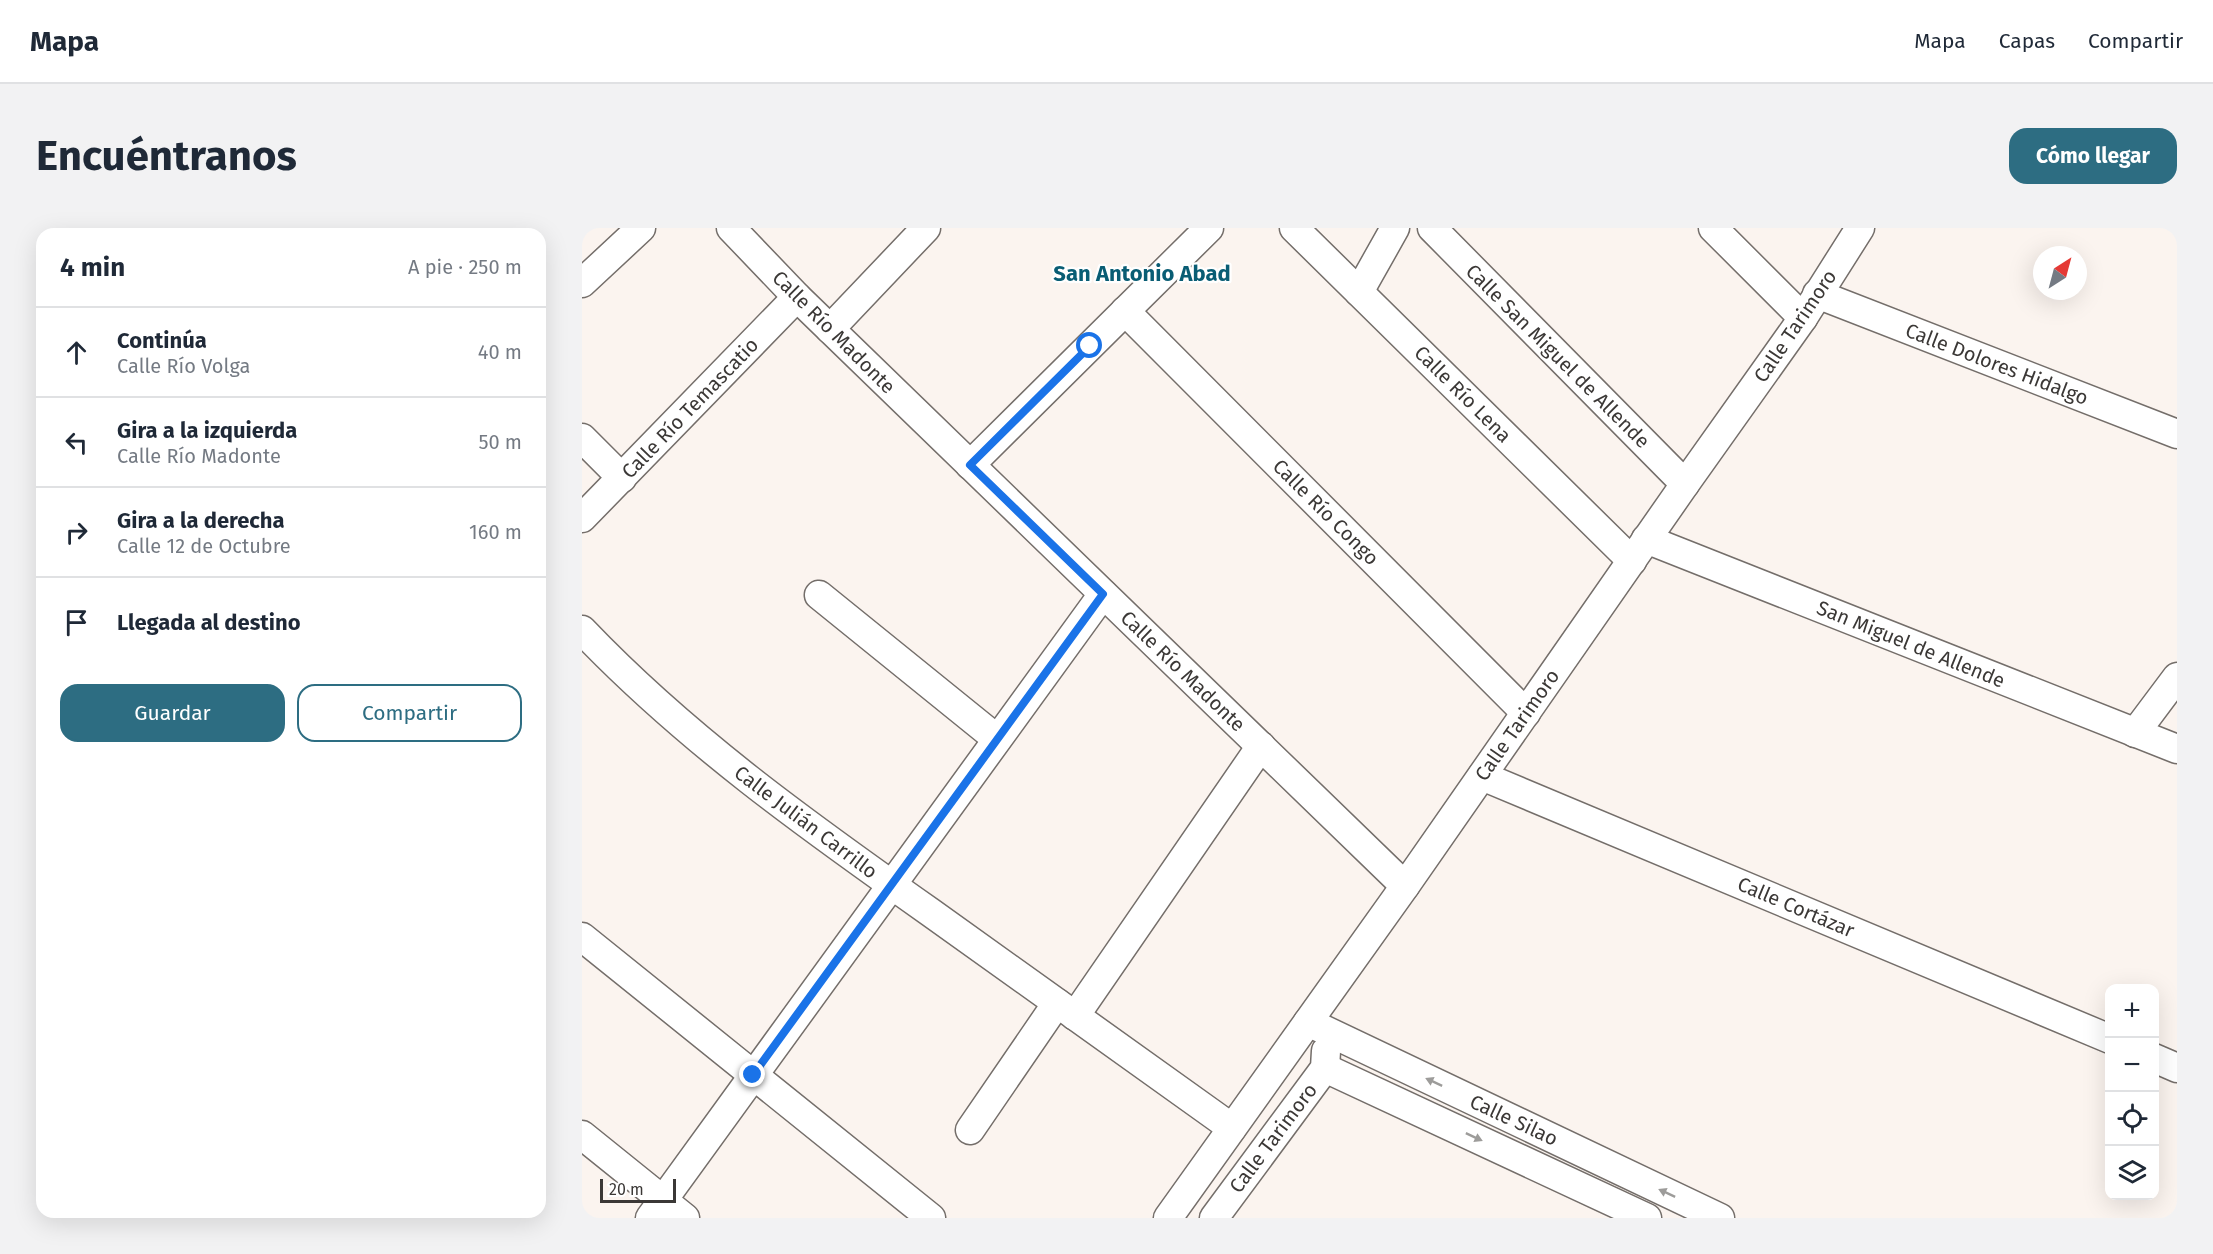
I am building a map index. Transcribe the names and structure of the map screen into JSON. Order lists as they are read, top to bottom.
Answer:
{
  "streets": {
    "street": [
      "Calle Tarimoro",
      "Calle Río Madonte",
      "Calle San Miguel de Allende",
      "Calle Dolores Hidalgo",
      "Calle Río Lena",
      "Calle Río Temascatio",
      "Calle Río Congo",
      "San Miguel de Allende",
      "Calle Julián Carrillo",
      "Calle Cortázar",
      "Calle Silao"
    ]
  },
  "crossings": [
    ["Calle Tarimoro", "Calle Río Madonte"],
    ["Calle Tarimoro", "Calle San Miguel de Allende"],
    ["Calle Tarimoro", "Calle Dolores Hidalgo"],
    ["Calle Tarimoro", "Calle Río Lena"],
    ["Calle Tarimoro", "Calle Río Congo"],
    ["Calle Tarimoro", "San Miguel de Allende"],
    ["Calle Tarimoro", "Calle Cortázar"],
    ["Calle Tarimoro", "Calle Silao"],
    ["Calle Río Madonte", "Calle Río Temascatio"],
    ["Calle Río Lena", "San Miguel de Allende"]
  ],
  "districts": ["San Antonio Abad"],
  "scale_bar": "20 m",
  "north": "top right",
  "page": {
    "header": "Mapa",
    "nav": ["Mapa", "Capas", "Compartir"],
    "buttons": [
      "Cómo llegar",
      ["Guardar", "Compartir"]
    ],
    "title": "Encuéntranos",
    "heading": ["4 min", "A pie · 250 m"],
    "list": [
      ["Continúa", "Calle Río Volga", "40 m"],
      ["Gira a la izquierda", "Calle Río Madonte", "50 m"],
      ["Gira a la derecha", "Calle 12 de Octubre", "160 m"],
      "Llegada al destino"
    ],
    "map_buttons": ["+", "−"],
    "scale": "20 m"
  }
}
